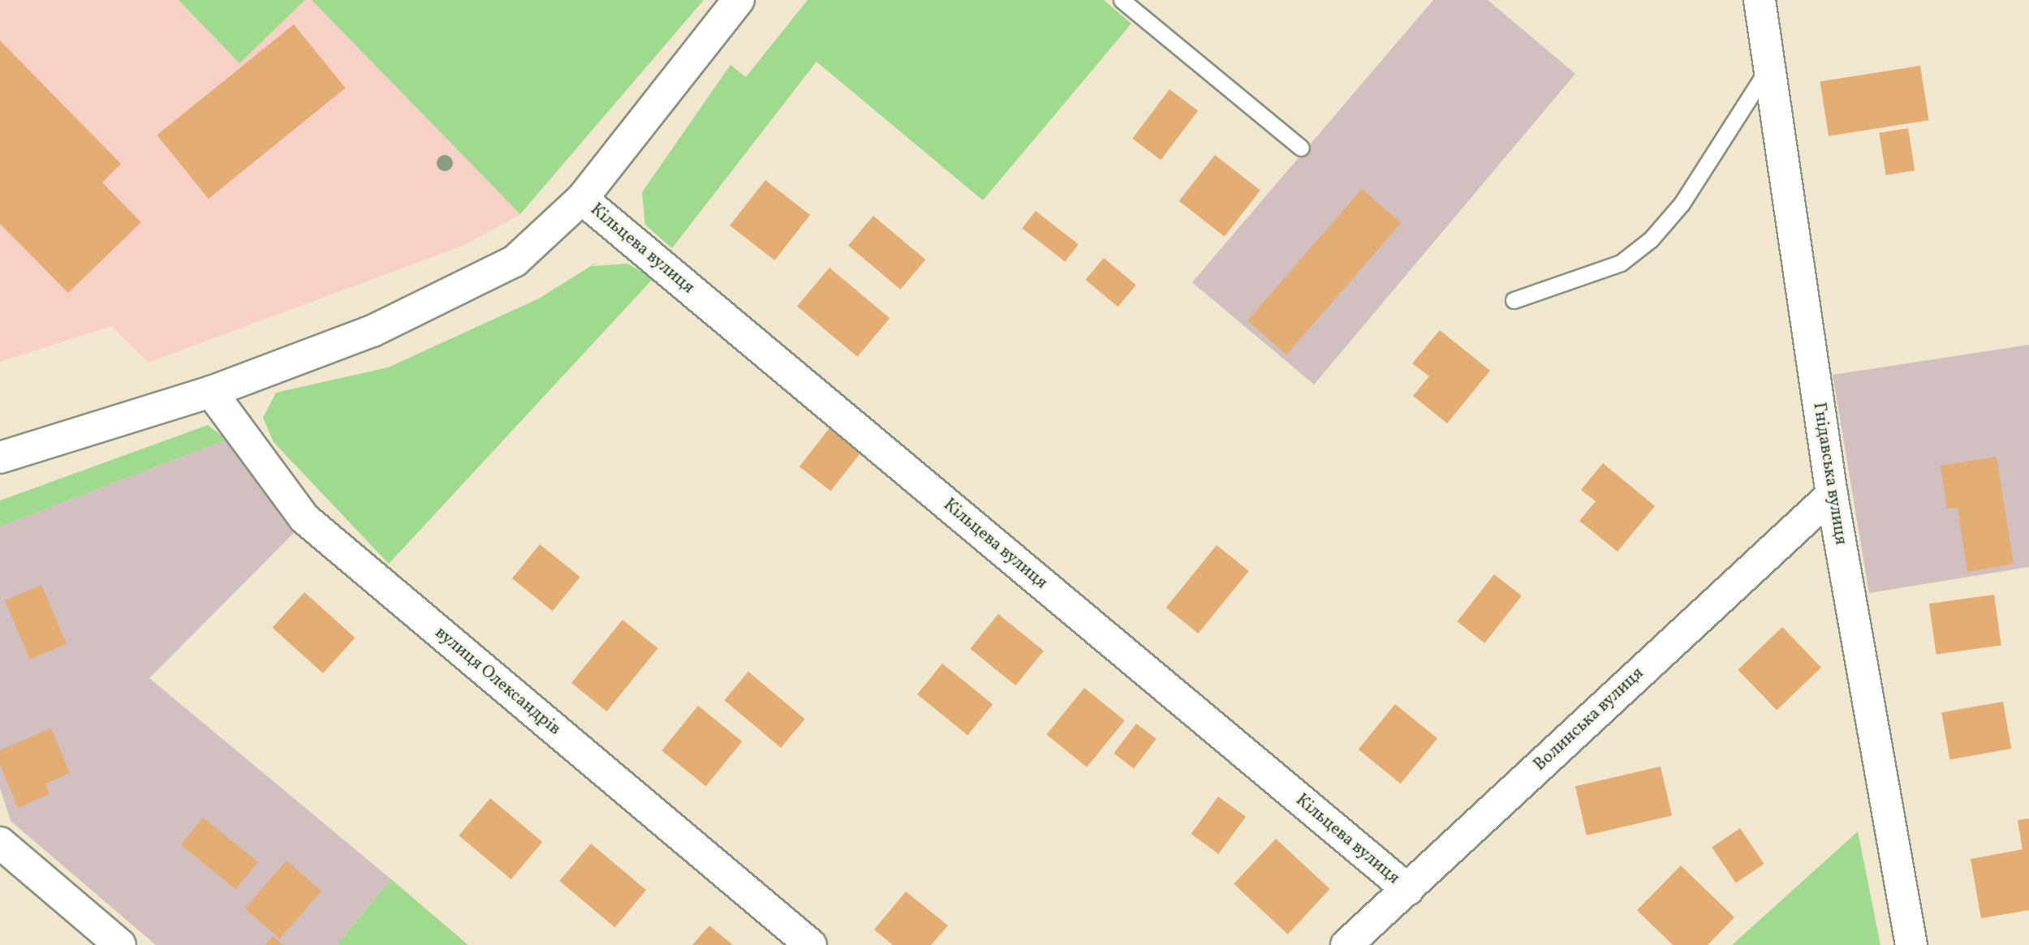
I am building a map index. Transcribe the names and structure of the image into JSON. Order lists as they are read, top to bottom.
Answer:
{
  "streets": {
    "street": [
      "Кільцева вулиця",
      "Гнідавська вулиця",
      "вулиця Олександрів",
      "Волинська вулиця"
    ]
  },
  "crossings": [
    ["Кільцева вулиця", "Волинська вулиця"],
    ["Гнідавська вулиця", "Волинська вулиця"]
  ]
}
